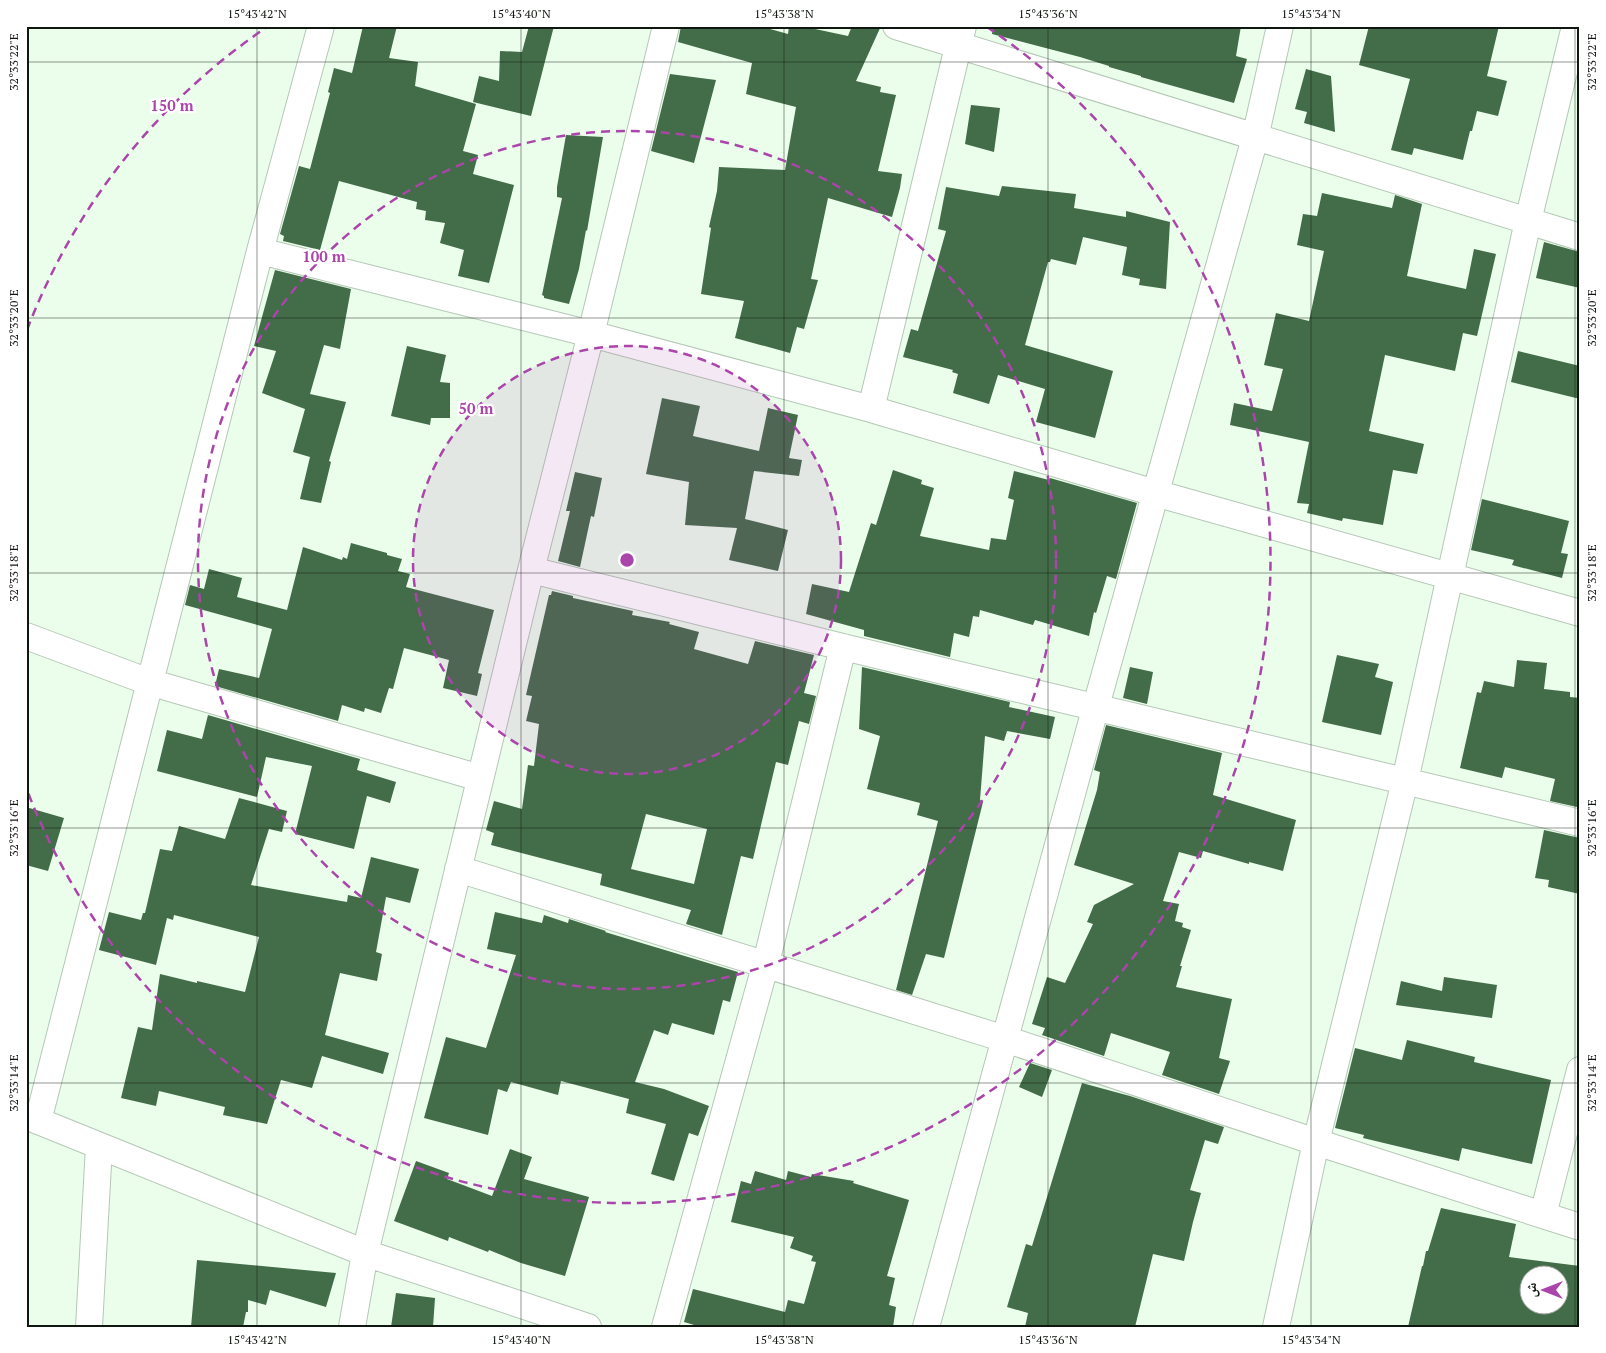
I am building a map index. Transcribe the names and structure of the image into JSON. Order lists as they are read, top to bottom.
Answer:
{
  "north": "left",
  "coordinates": [
    "15°43'42\"N",
    "15°43'40\"N",
    "15°43'38\"N",
    "15°43'36\"N",
    "15°43'34\"N",
    "32°33'22\"E",
    "32°33'20\"E",
    "32°33'18\"E",
    "32°33'16\"E",
    "32°33'14\"E"
  ],
  "rings": ["150 m", "100 m", "50 m"]
}
